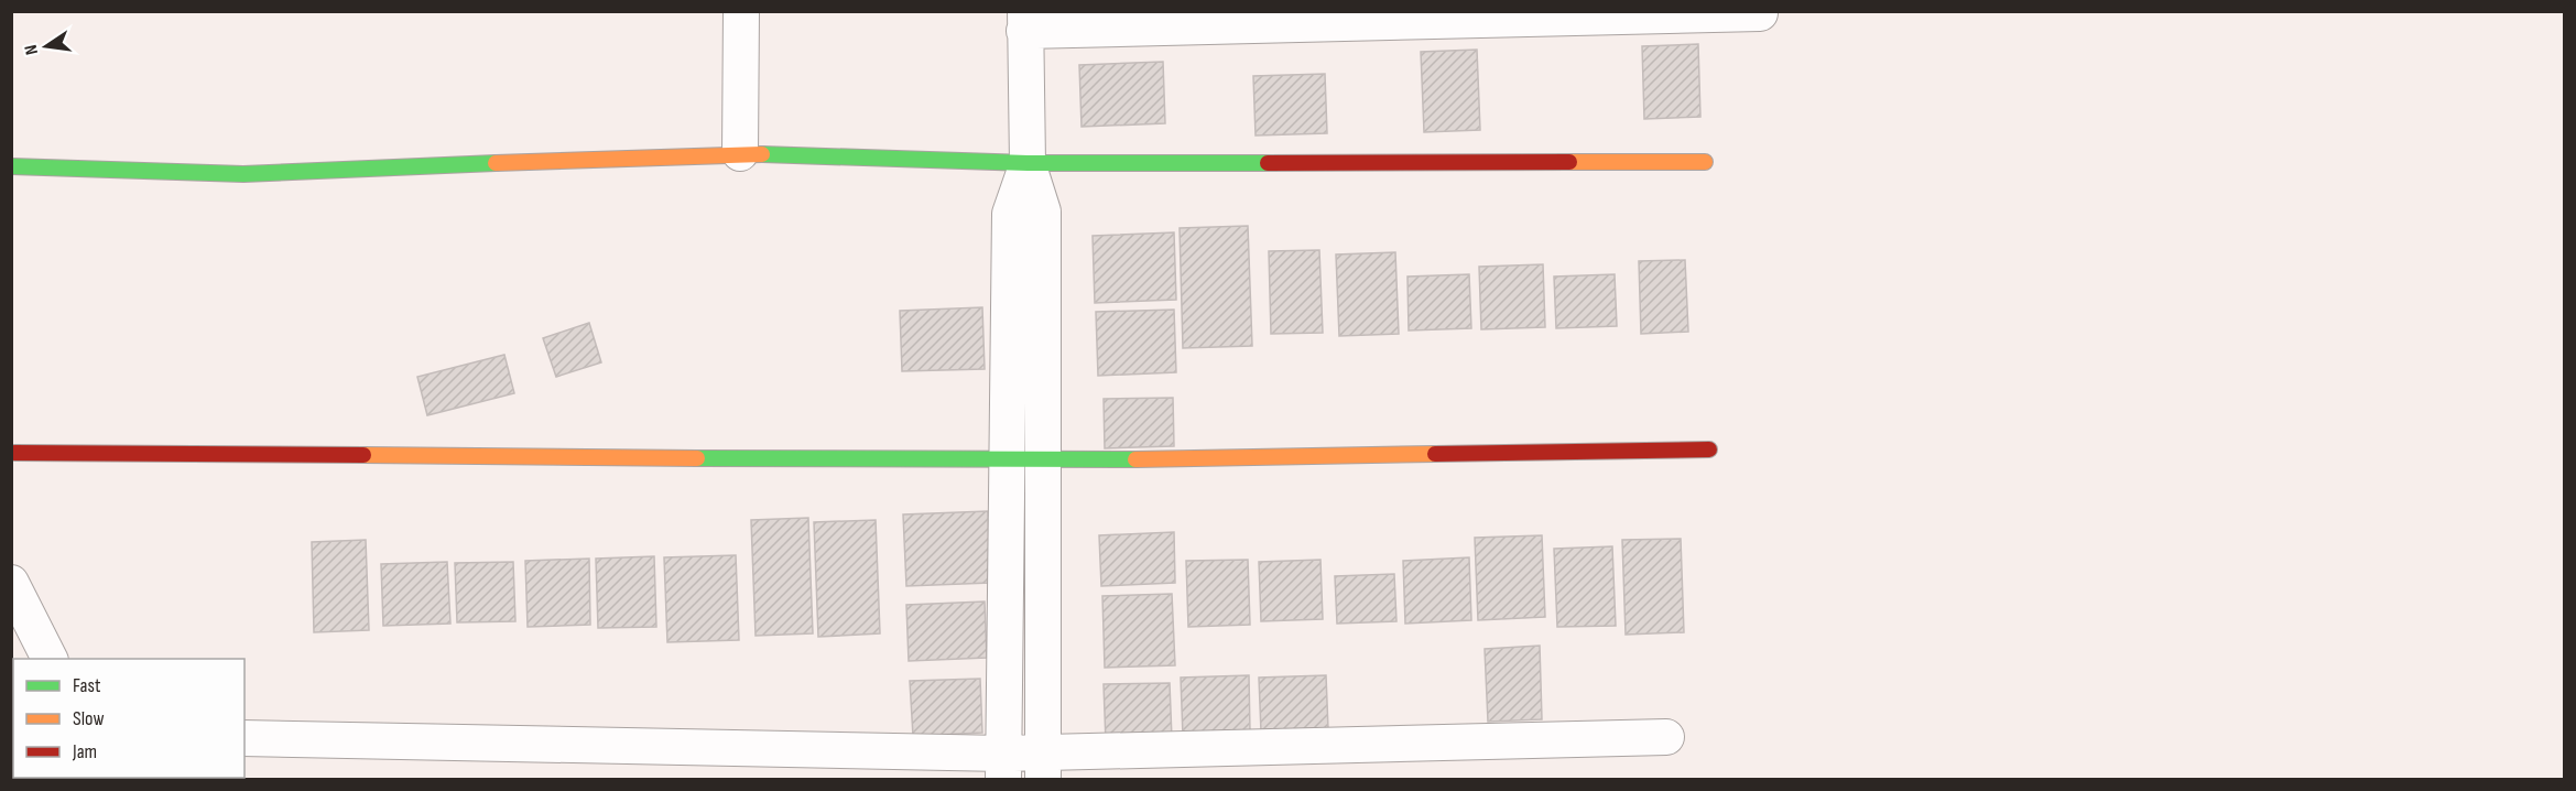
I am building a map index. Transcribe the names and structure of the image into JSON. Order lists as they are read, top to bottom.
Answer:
{
  "legend": ["Fast", "Slow", "Jam"],
  "north": "left"
}
